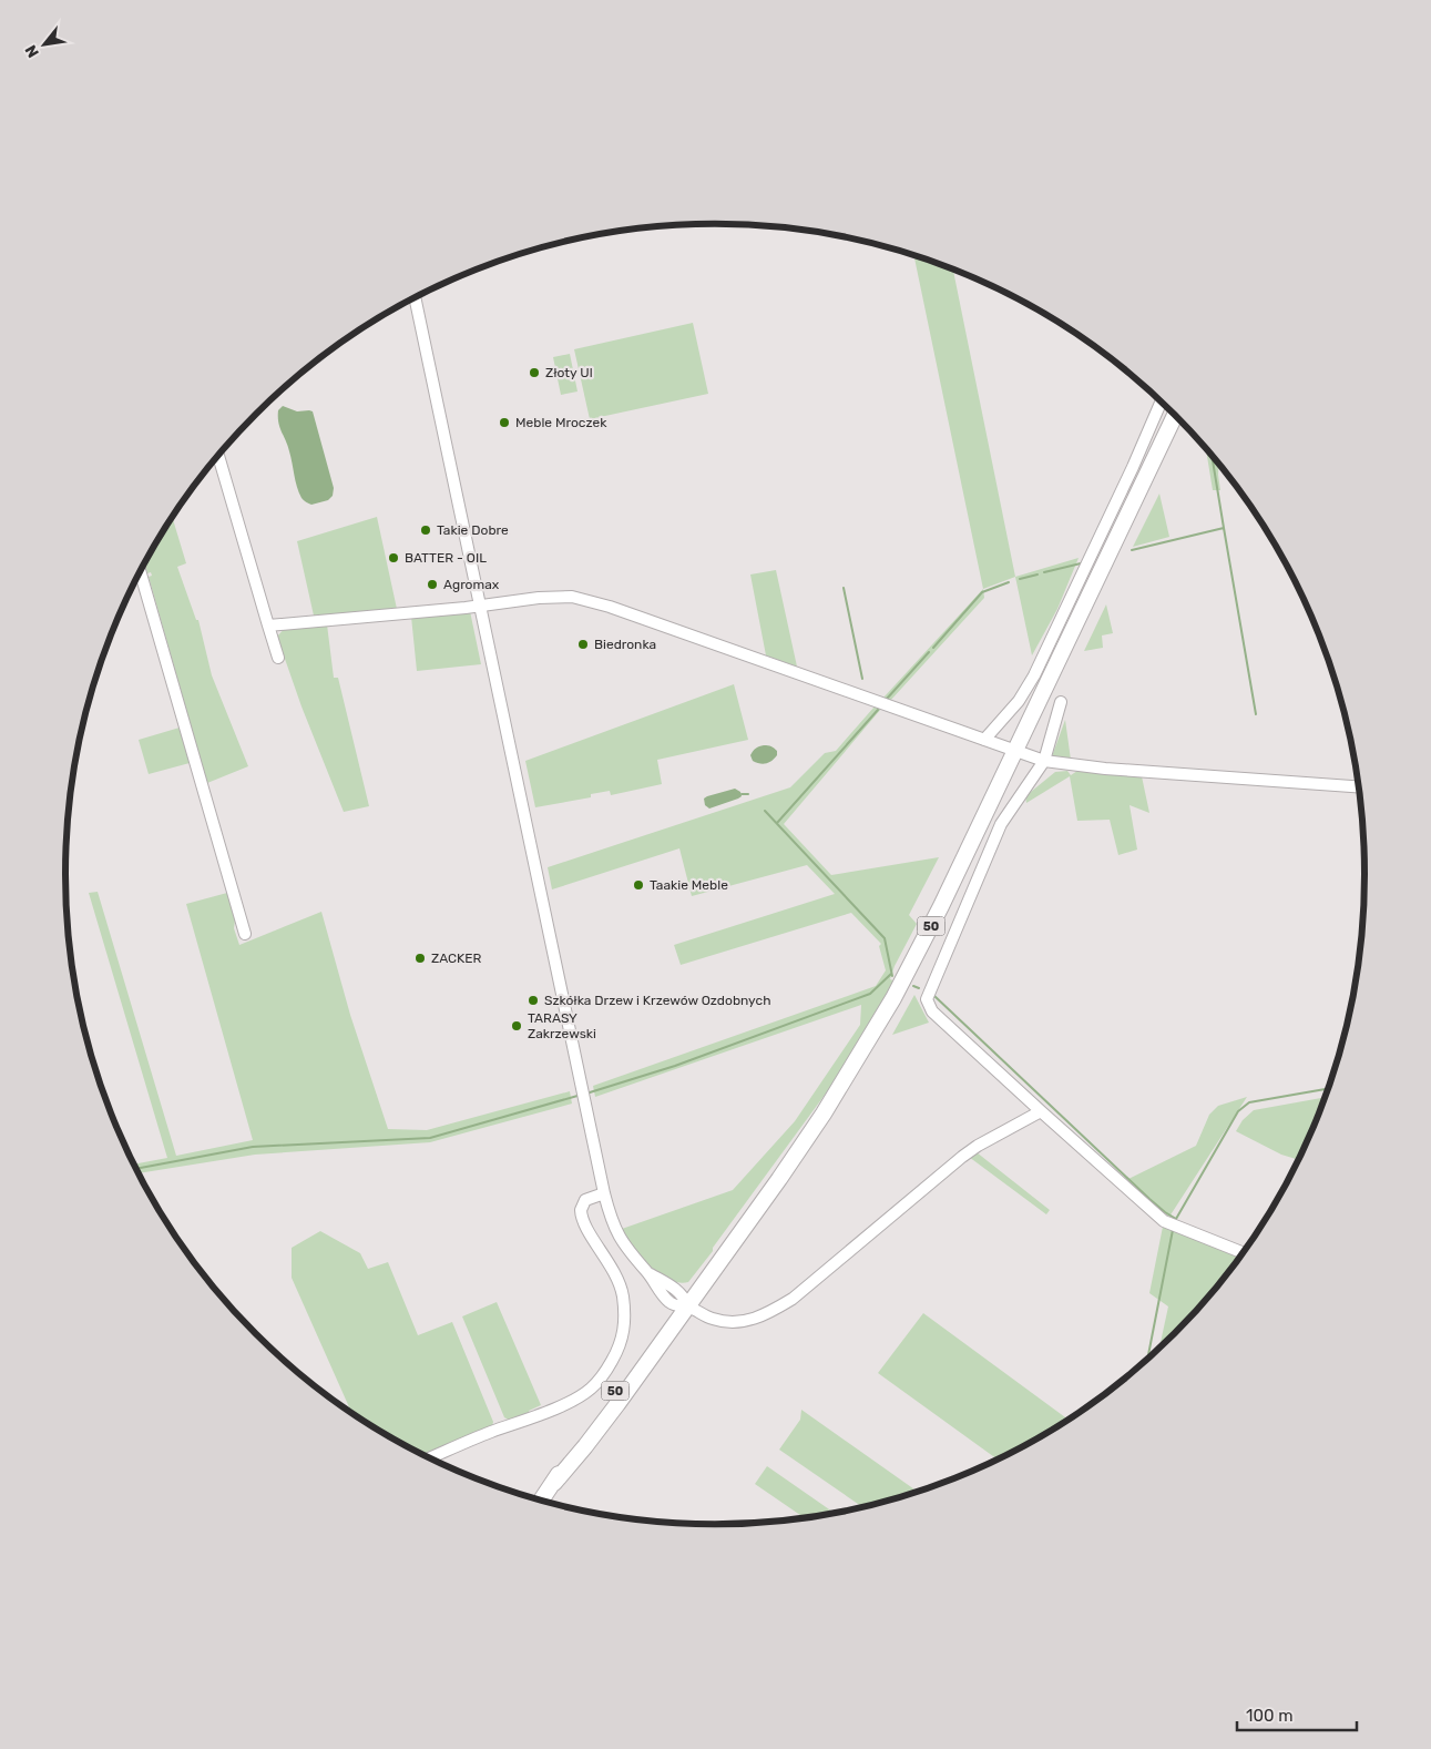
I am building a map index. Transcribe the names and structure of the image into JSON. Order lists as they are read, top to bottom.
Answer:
{
  "streets": {
    "main road": ["50"]
  },
  "places": [
    "Złoty Ul",
    "Meble Mroczek",
    "Takie Dobre",
    "BATTER - OIL",
    "Agromax",
    "Biedronka",
    "Taakie Meble",
    "ZACKER",
    "Szkółka Drzew i Krzewów Ozdobnych",
    "TARASY Zakrzewski"
  ],
  "scale_bar": "100 m",
  "north": "bottom left"
}
